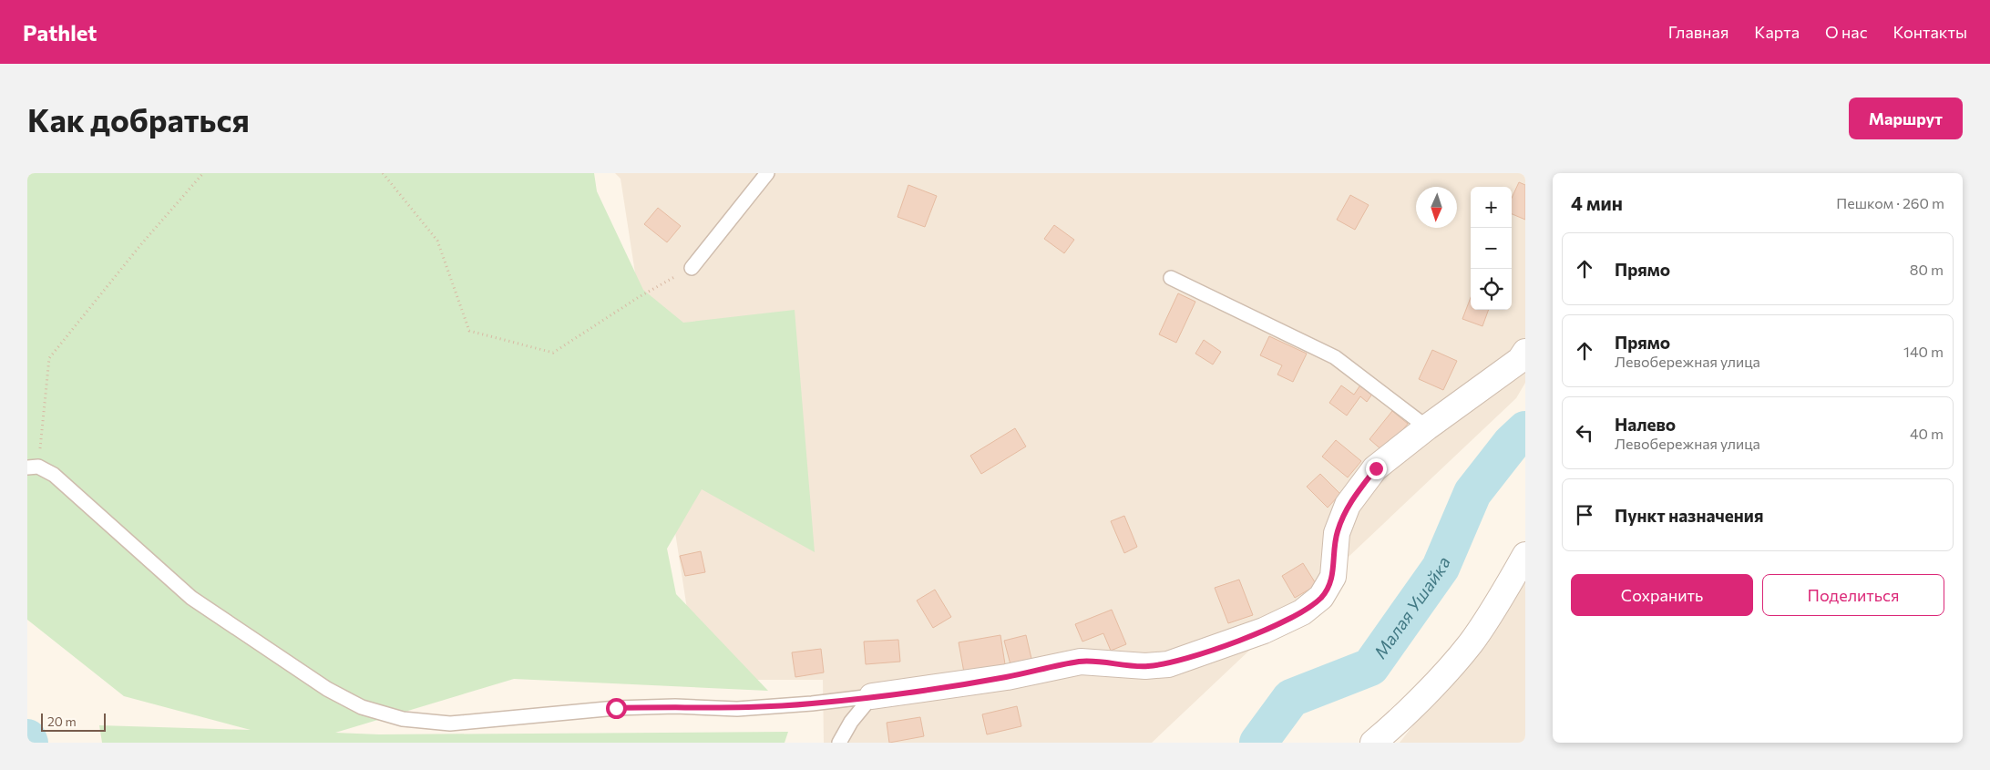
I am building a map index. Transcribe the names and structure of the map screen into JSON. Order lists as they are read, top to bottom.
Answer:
{
  "water": ["Малая Ушайка"],
  "scale_bar": "20 m",
  "north": "bottom",
  "page": {
    "header": "Pathlet",
    "nav": [
      "Главная",
      "Карта",
      "О нас",
      "Контакты"
    ],
    "buttons": [
      "Маршрут",
      ["Сохранить", "Поделиться"]
    ],
    "title": "Как добраться",
    "heading": ["4 мин", "Пешком · 260 m"],
    "map_buttons": ["+", "−"],
    "list": [
      ["Прямо", "80 m"],
      ["Прямо", "Левобережная улица", "140 m"],
      ["Налево", "Левобережная улица", "40 m"],
      "Пункт назначения"
    ],
    "scale": "20 m"
  }
}
